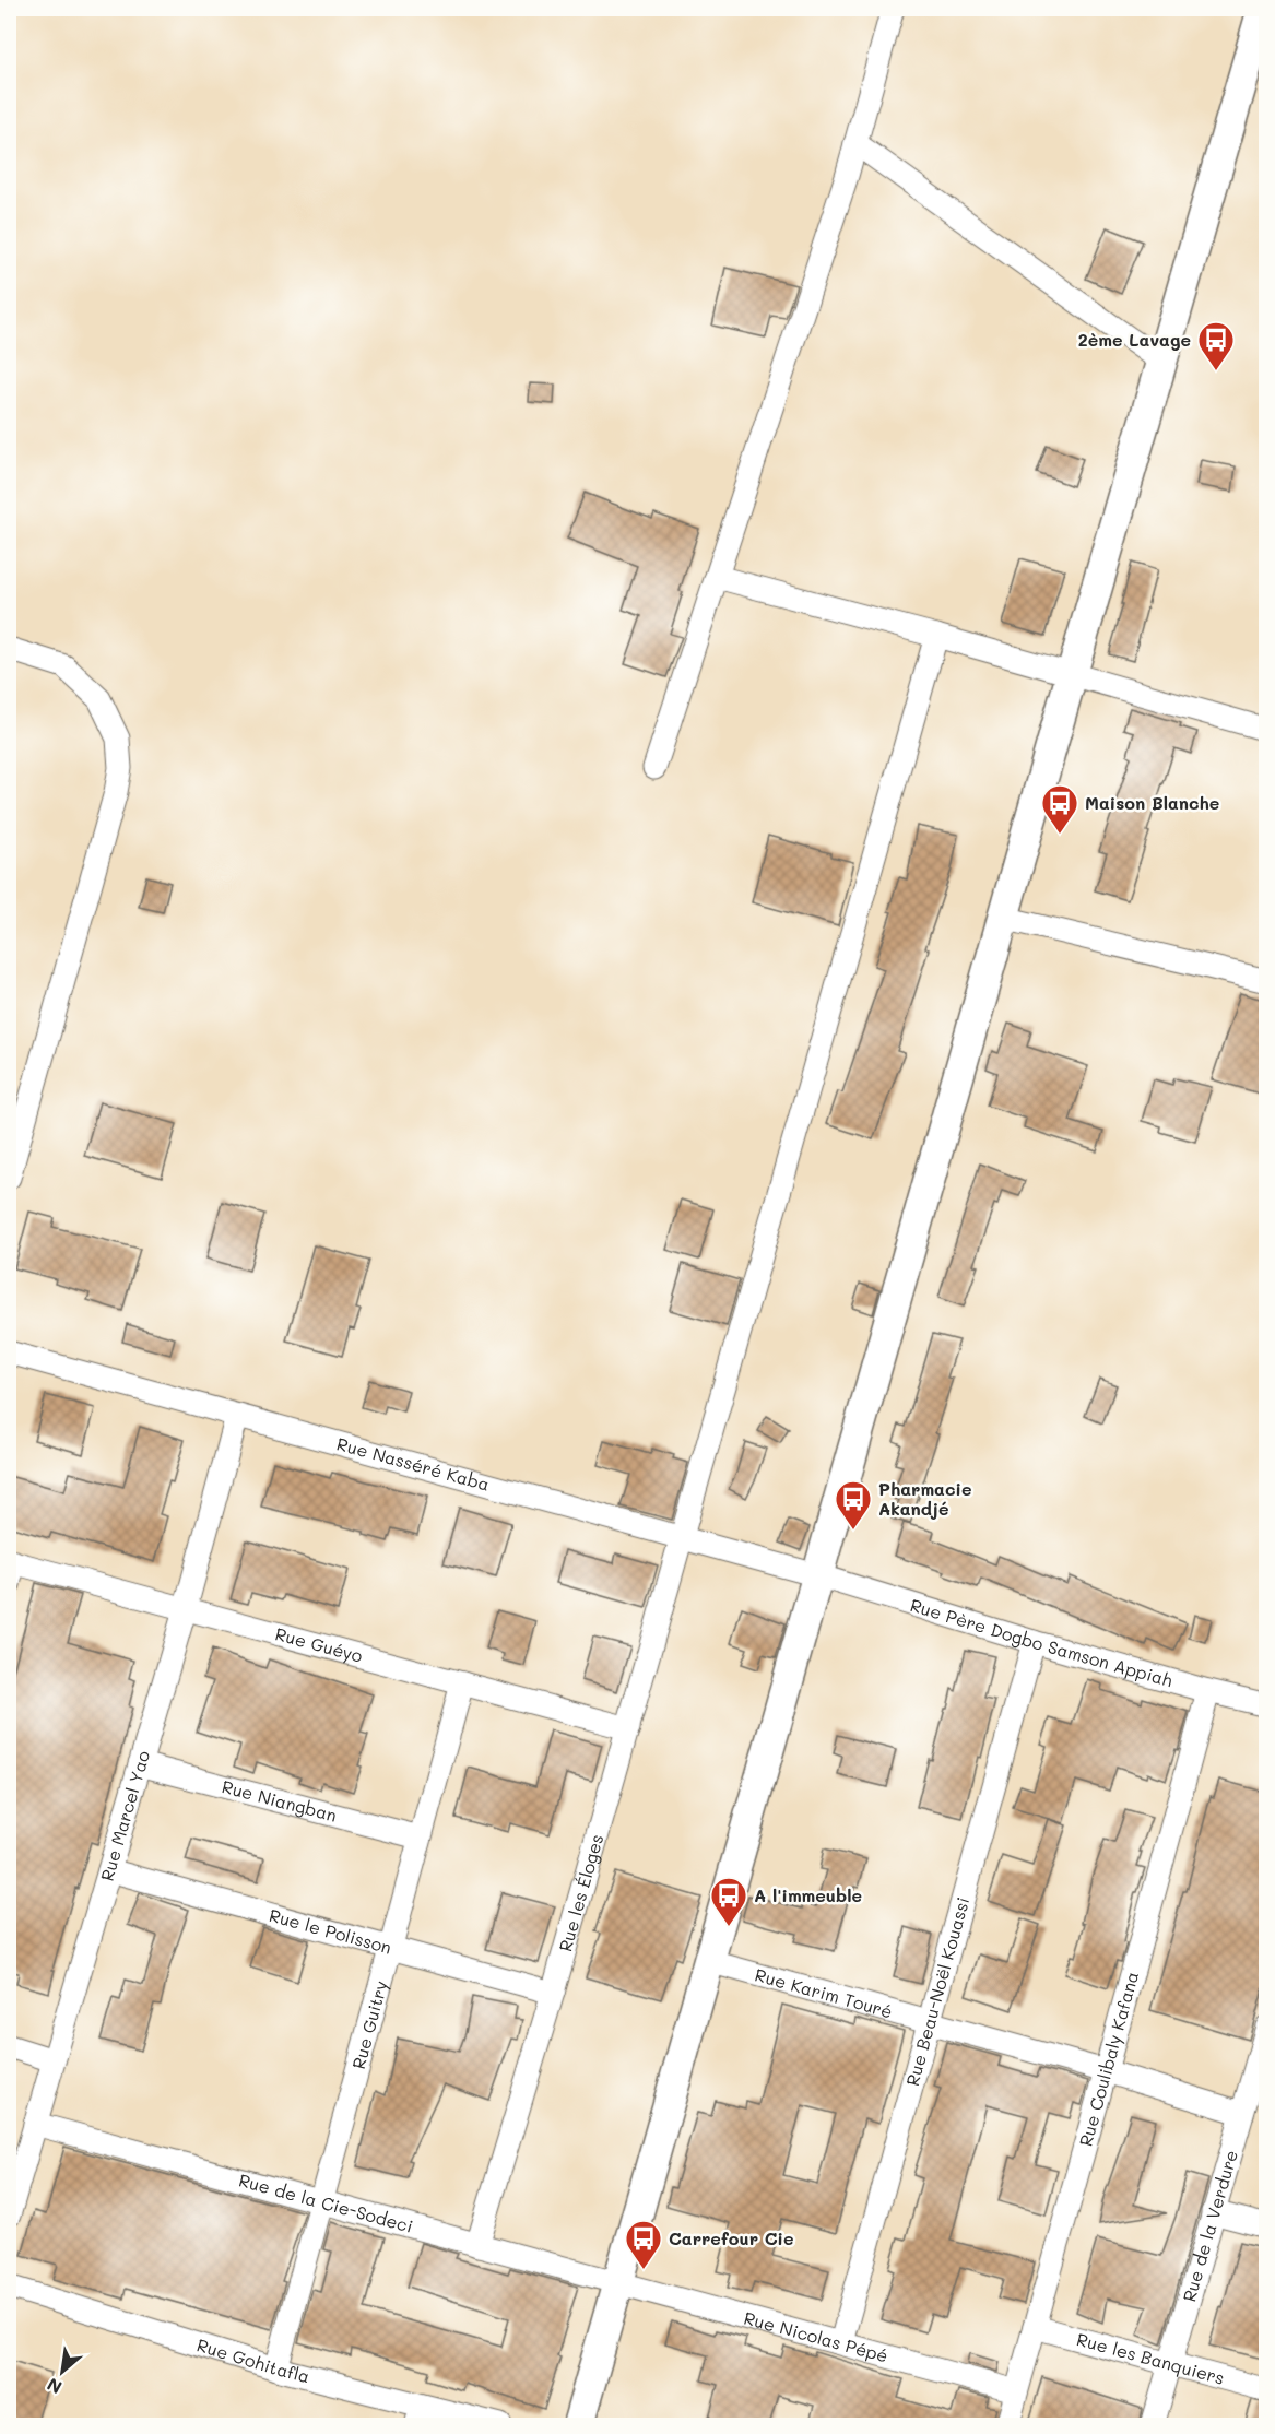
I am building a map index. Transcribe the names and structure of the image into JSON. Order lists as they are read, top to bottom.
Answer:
{
  "streets": {
    "street": [
      "Rue Nasséré Kaba",
      "Rue Père Dogbo Samson Appiah",
      "Rue Guéyo",
      "Rue Niangban",
      "Rue Marcel Yao",
      "Rue les Éloges",
      "Rue le Polisson",
      "Rue Beau-Noël Kouassi",
      "Rue Karim Touré",
      "Rue Guitry",
      "Rue Coulibaly Kafana",
      "Rue de la Cie-Sodeci",
      "Rue de la Verdure",
      "Rue Nicolas Pépé",
      "Rue les Banquiers",
      "Rue Gohitafla"
    ]
  },
  "crossings": [
    ["Rue Nasséré Kaba", "Rue Père Dogbo Samson Appiah"],
    ["Rue Nasséré Kaba", "Rue Marcel Yao"],
    ["Rue Nasséré Kaba", "Rue les Éloges"],
    ["Rue Père Dogbo Samson Appiah", "Rue Beau-Noël Kouassi"],
    ["Rue Père Dogbo Samson Appiah", "Rue Coulibaly Kafana"],
    ["Rue Guéyo", "Rue Marcel Yao"],
    ["Rue Guéyo", "Rue les Éloges"],
    ["Rue Guéyo", "Rue Guitry"],
    ["Rue Niangban", "Rue Marcel Yao"],
    ["Rue Niangban", "Rue Guitry"],
    ["Rue Marcel Yao", "Rue le Polisson"],
    ["Rue Marcel Yao", "Rue de la Cie-Sodeci"],
    ["Rue les Éloges", "Rue le Polisson"],
    ["Rue les Éloges", "Rue de la Cie-Sodeci"],
    ["Rue le Polisson", "Rue Guitry"],
    ["Rue Beau-Noël Kouassi", "Rue Karim Touré"],
    ["Rue Beau-Noël Kouassi", "Rue Nicolas Pépé"],
    ["Rue Karim Touré", "Rue Coulibaly Kafana"],
    ["Rue Karim Touré", "Rue de la Verdure"],
    ["Rue Guitry", "Rue de la Cie-Sodeci"],
    ["Rue Guitry", "Rue Gohitafla"],
    ["Rue Coulibaly Kafana", "Rue Nicolas Pépé"],
    ["Rue Coulibaly Kafana", "Rue les Banquiers"],
    ["Rue de la Cie-Sodeci", "Rue Nicolas Pépé"],
    ["Rue de la Verdure", "Rue les Banquiers"]
  ],
  "places": {
    "bus stop": [
      "2ème Lavage",
      "Maison Blanche",
      "Pharmacie Akandjé",
      "A l'immeuble",
      "Carrefour Cie"
    ]
  },
  "north": "bottom left"
}
